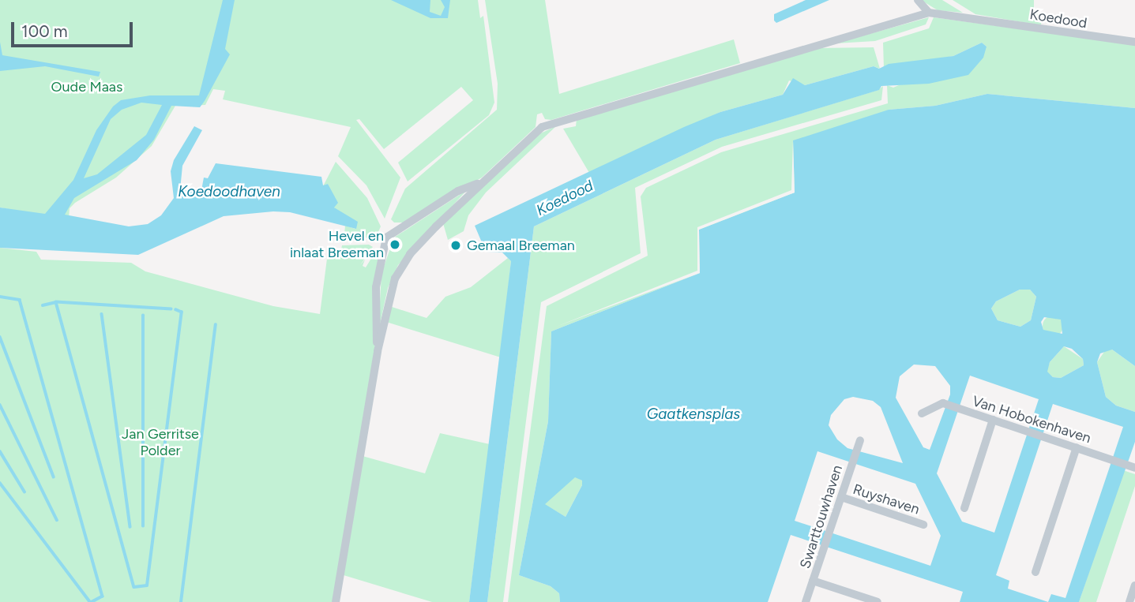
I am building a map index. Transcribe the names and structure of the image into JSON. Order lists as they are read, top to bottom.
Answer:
{
  "streets": {
    "street": [
      "Koedood",
      "Van Hobokenhaven",
      "Ruyshaven",
      "Swarttouwhaven"
    ]
  },
  "crossings": [
    ["Ruyshaven", "Swarttouwhaven"]
  ],
  "water": ["Koedoodhaven", "Koedood", "Gaatkensplas"],
  "parks": ["Oude Maas", "Jan Gerritse Polder"],
  "places": ["Hevel en inlaat Breeman", "Gemaal Breeman"],
  "scale_bar": "100 m"
}
